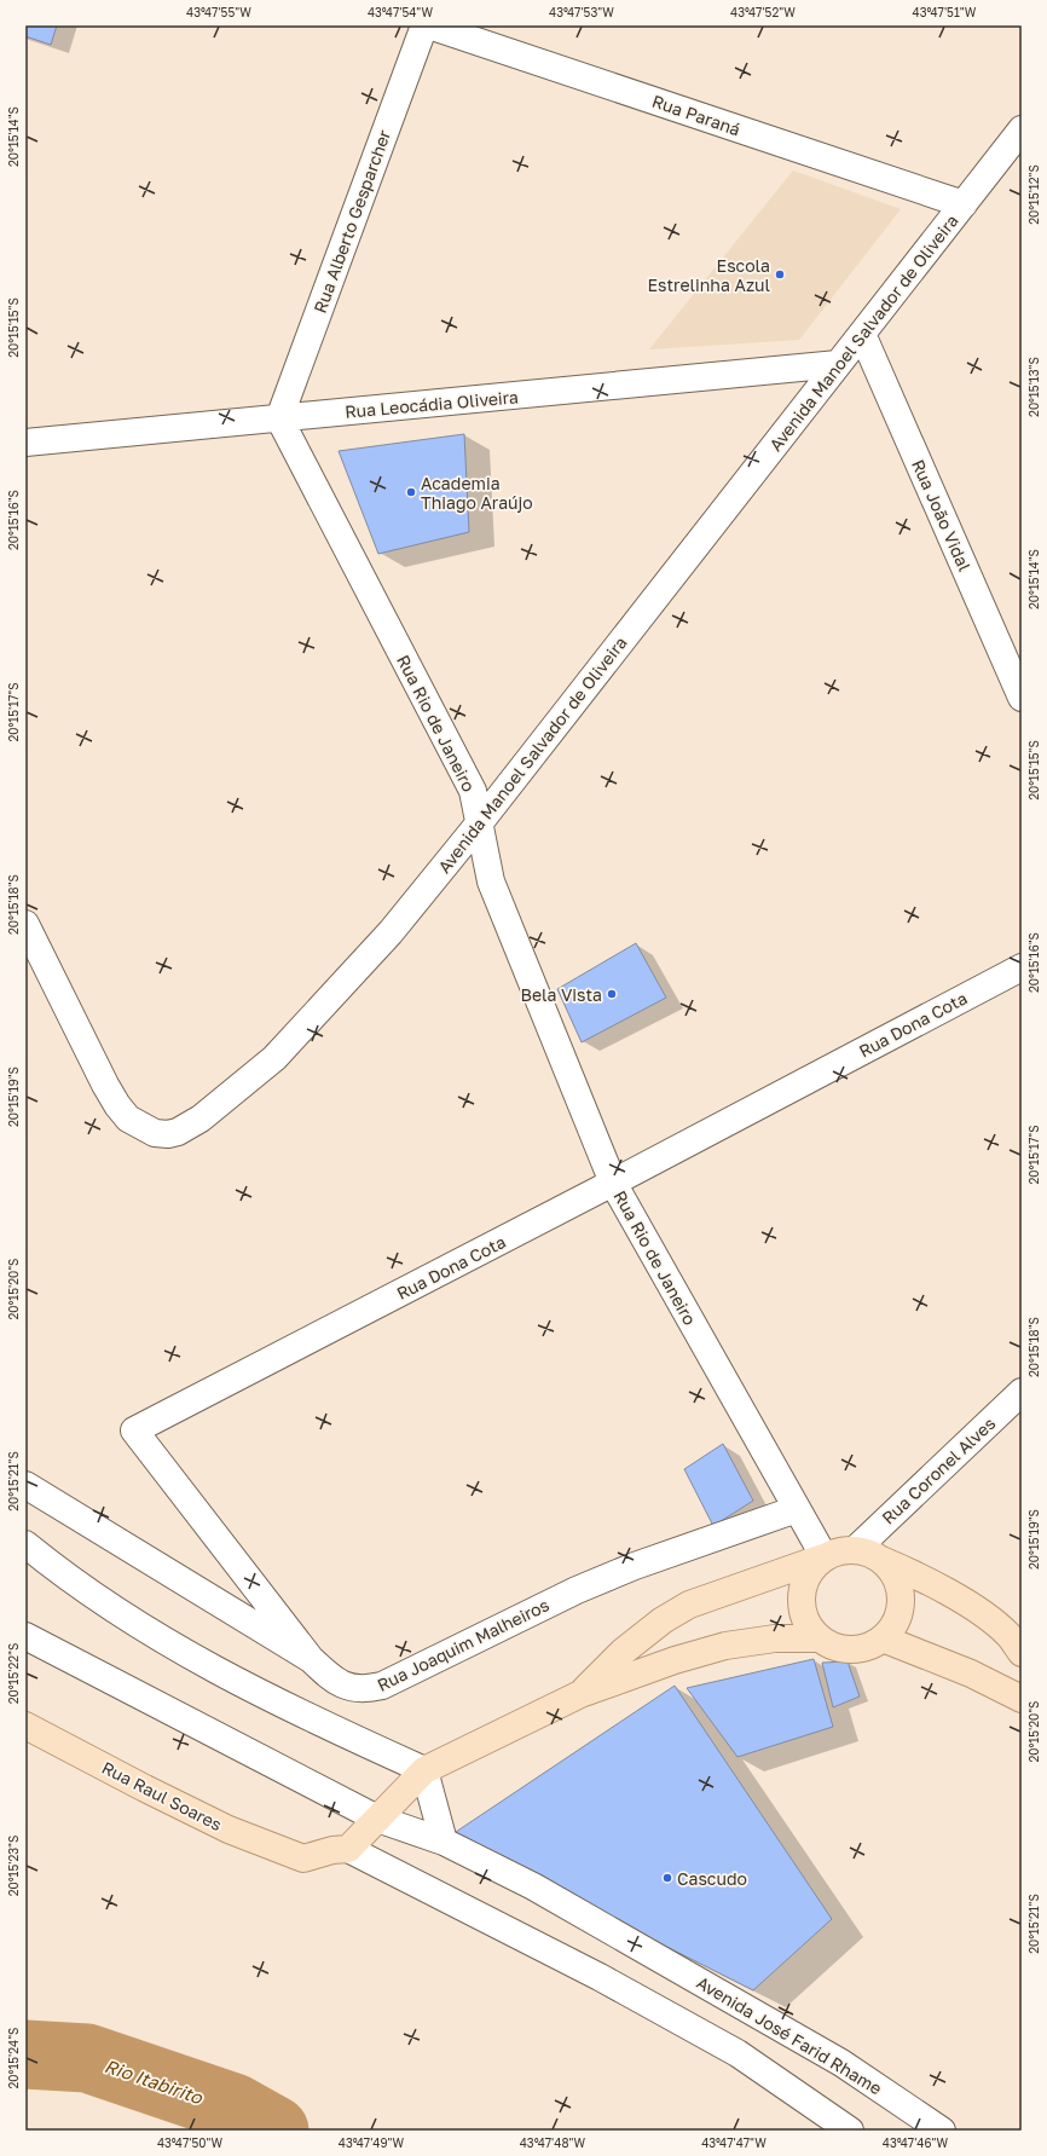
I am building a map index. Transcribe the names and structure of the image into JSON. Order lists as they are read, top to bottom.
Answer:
{
  "streets": {
    "main road": ["Rua Raul Soares"],
    "street": [
      "Rua Paraná",
      "Rua Alberto Gesparcher",
      "Avenida Manoel Salvador de Oliveira",
      "Rua Leocádia Oliveira",
      "Rua João Vidal",
      "Rua Rio de Janeiro",
      "Rua Dona Cota",
      "Rua Coronel Alves",
      "Rua Joaquim Malheiros",
      "Avenida José Farid Rhame"
    ]
  },
  "crossings": [
    ["Rua Paraná", "Avenida Manoel Salvador de Oliveira"],
    ["Rua Alberto Gesparcher", "Rua Leocádia Oliveira"],
    ["Rua Alberto Gesparcher", "Rua Rio de Janeiro"],
    ["Avenida Manoel Salvador de Oliveira", "Rua Leocádia Oliveira"],
    ["Avenida Manoel Salvador de Oliveira", "Rua João Vidal"],
    ["Avenida Manoel Salvador de Oliveira", "Rua Rio de Janeiro"],
    ["Rua Leocádia Oliveira", "Rua Rio de Janeiro"],
    ["Rua Rio de Janeiro", "Rua Dona Cota"],
    ["Rua Rio de Janeiro", "Rua Coronel Alves"],
    ["Rua Rio de Janeiro", "Rua Joaquim Malheiros"],
    ["Rua Dona Cota", "Rua Joaquim Malheiros"]
  ],
  "water": ["Rio Itabirito"],
  "places": [
    "Escola Estrelinha Azul",
    "Academia Thiago Araújo",
    "Bela Vista",
    "Cascudo"
  ],
  "coordinates": [
    "43°47'55\"W",
    "43°47'54\"W",
    "43°47'53\"W",
    "43°47'52\"W",
    "43°47'51\"W",
    "20°15'14\"S",
    "20°15'12\"S",
    "20°15'15\"S",
    "20°15'13\"S",
    "20°15'16\"S",
    "20°15'17\"S",
    "20°15'18\"S",
    "20°15'19\"S",
    "20°15'20\"S",
    "20°15'21\"S",
    "20°15'22\"S",
    "20°15'23\"S",
    "20°15'24\"S",
    "43°47'50\"W",
    "43°47'49\"W",
    "43°47'48\"W",
    "43°47'47\"W",
    "43°47'46\"W"
  ]
}
